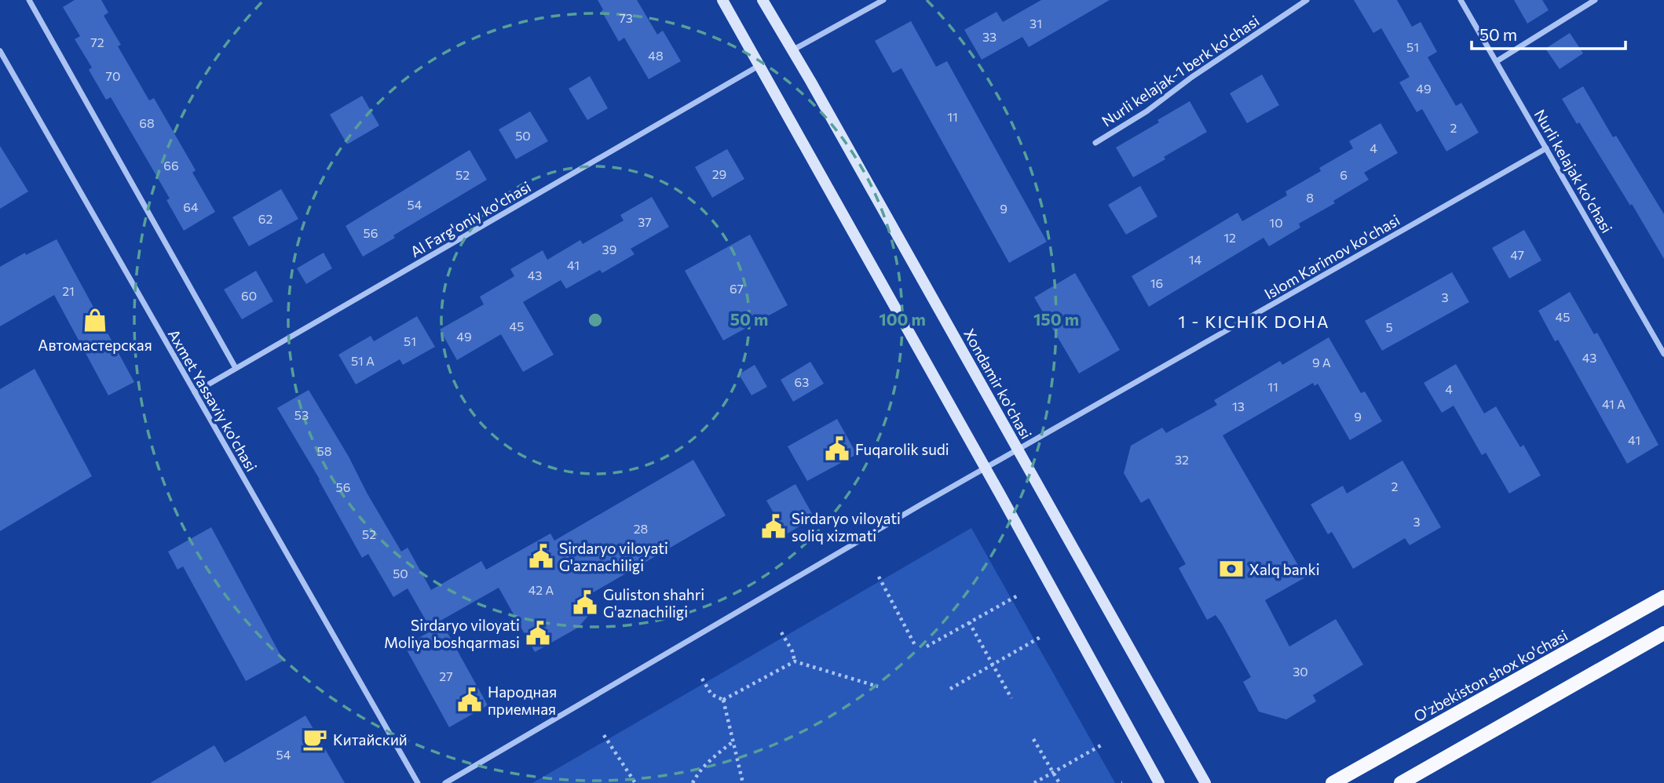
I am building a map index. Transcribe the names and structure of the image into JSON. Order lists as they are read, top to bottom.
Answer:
{
  "streets": {
    "main road": ["Xondamir ko'chasi", "O'zbekiston shox ko'chasi"],
    "street": [
      "Nurli kelajak-1 berk ko'chasi",
      "Nurli kelajak ko'chasi",
      "Al Farg'oniy ko'chasi",
      "Islom Karimov ko'chasi",
      "Axmet Yassaviy ko'chasi"
    ]
  },
  "crossings": [
    ["Nurli kelajak ko'chasi", "Islom Karimov ko'chasi"],
    ["Al Farg'oniy ko'chasi", "Axmet Yassaviy ko'chasi"],
    ["Islom Karimov ko'chasi", "Xondamir ko'chasi"]
  ],
  "districts": ["1 - KICHIK DOHA"],
  "places": {
    "shop": ["Автомастерская"],
    "public building": [
      "Fuqarolik sudi",
      "Sirdaryo viloyati soliq xizmati",
      "Sirdaryo viloyati G'aznachiligi",
      "Guliston shahri G'aznachiligi",
      "Sirdaryo viloyati Moliya boshqarmasi",
      "Народная приемная"
    ],
    "bank": ["Xalq banki"],
    "cafe": ["Китайский"]
  },
  "house_numbers": [
    "73",
    "31",
    "33",
    "72",
    "51",
    "48",
    "70",
    "49",
    "11",
    "68",
    "2",
    "50",
    "4",
    "66",
    "29",
    "52",
    "6",
    "8",
    "54",
    "64",
    "9",
    "62",
    "37",
    "10",
    "56",
    "12",
    "39",
    "47",
    "14",
    "41",
    "43",
    "16",
    "67",
    "21",
    "60",
    "3",
    "45",
    "45",
    "5",
    "49",
    "51",
    "43",
    "51 А",
    "9 А",
    "63",
    "11",
    "4",
    "41 А",
    "13",
    "53",
    "9",
    "41",
    "58",
    "32",
    "2",
    "56",
    "3",
    "28",
    "52",
    "50",
    "42 А",
    "30",
    "27",
    "54"
  ],
  "scale_bar": "50 m",
  "rings": ["50 m", "100 m", "150 m"]
}
